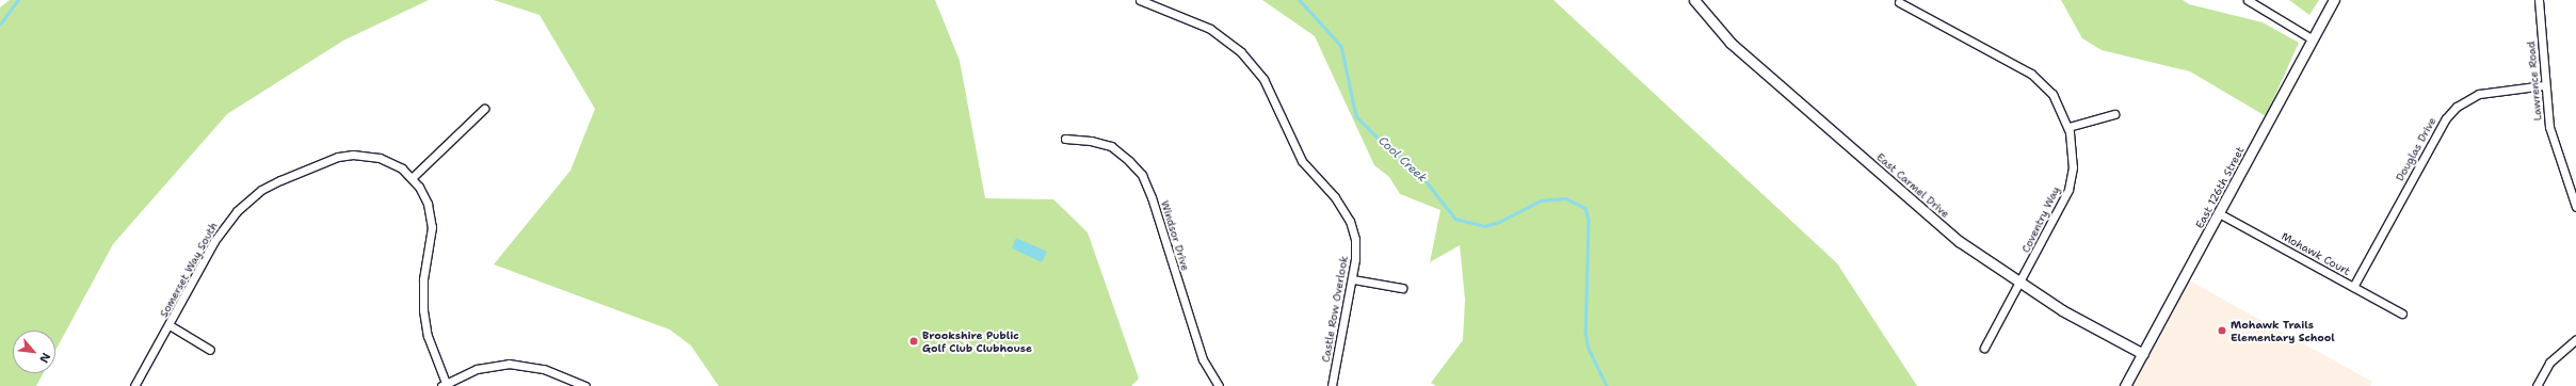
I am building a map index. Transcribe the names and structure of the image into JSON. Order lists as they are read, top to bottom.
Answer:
{
  "streets": {
    "street": [
      "Lawrence Road",
      "Douglas Drive",
      "East Carmel Drive",
      "East 126th Street",
      "Coventry Way",
      "Windsor Drive",
      "Mohawk Court",
      "Somerset Way South",
      "Castle Row Overlook"
    ]
  },
  "crossings": [
    ["Lawrence Road", "Douglas Drive"],
    ["Douglas Drive", "Mohawk Court"],
    ["East Carmel Drive", "East 126th Street"],
    ["East Carmel Drive", "Coventry Way"],
    ["East 126th Street", "Mohawk Court"]
  ],
  "water": ["Cool Creek"],
  "places": ["Mohawk Trails Elementary School", "Brookshire Public Golf Club Clubhouse"],
  "north": "bottom right"
}
